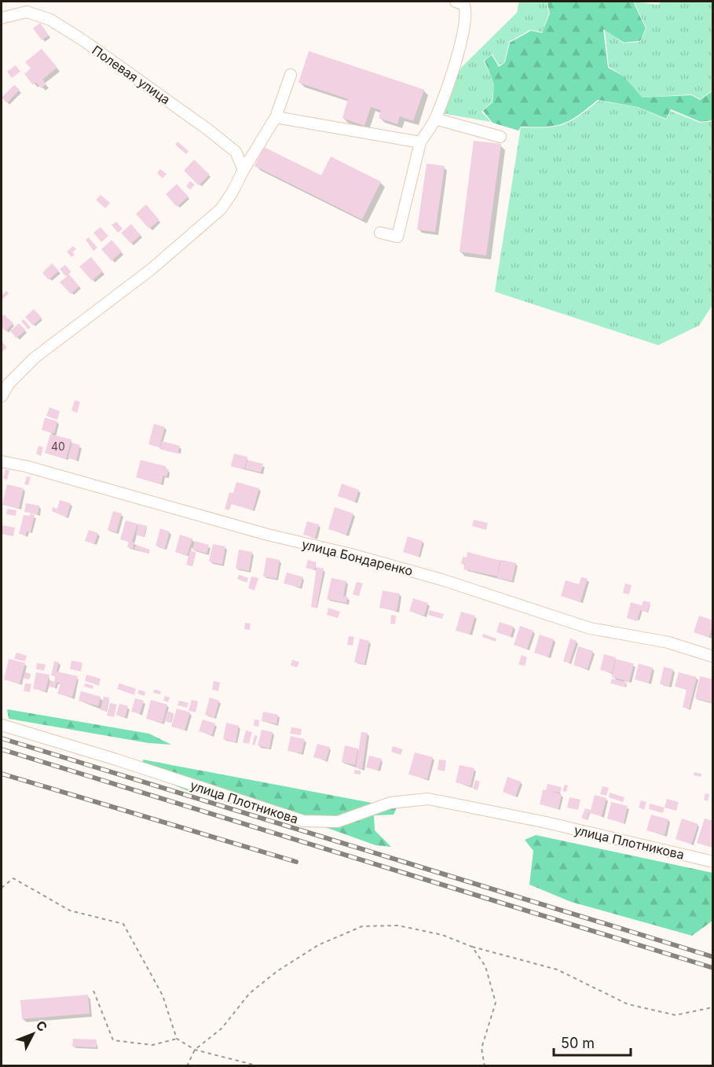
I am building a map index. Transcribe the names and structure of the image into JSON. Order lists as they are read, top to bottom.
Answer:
{
  "streets": {
    "street": ["Полевая улица", "улица Бондаренко", "улица Плотникова"]
  },
  "house_numbers": ["40"],
  "scale_bar": "50 m",
  "north": "top right"
}
